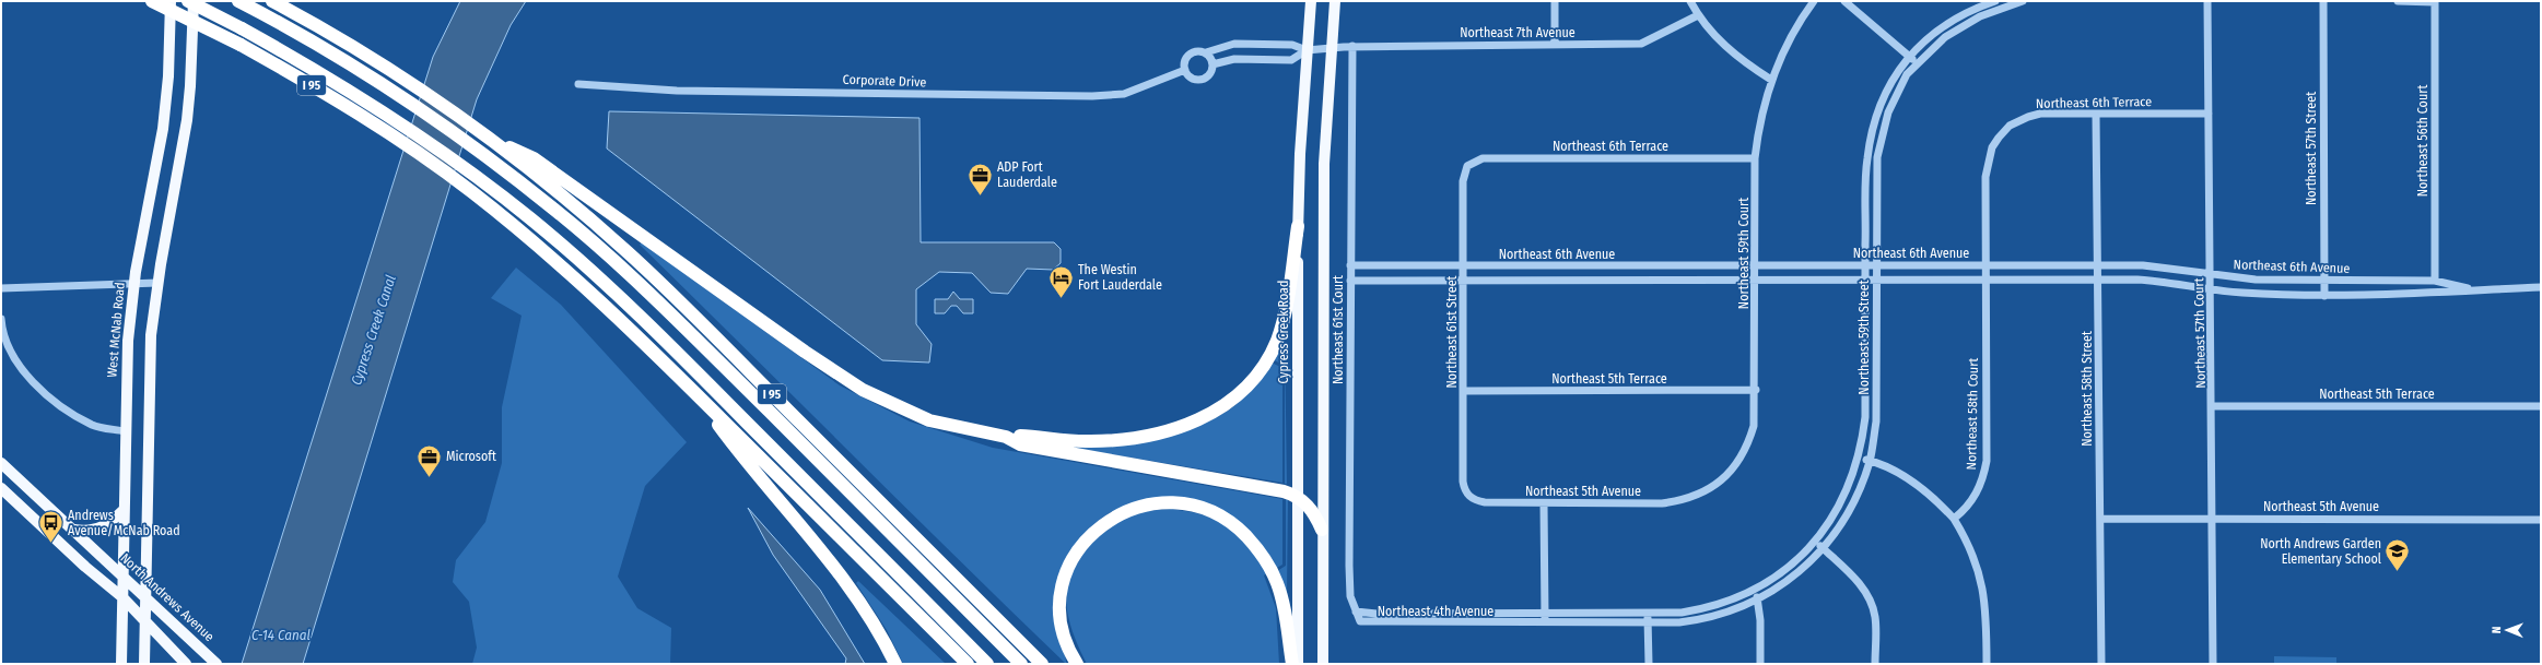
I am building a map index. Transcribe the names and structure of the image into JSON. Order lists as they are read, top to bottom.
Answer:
{
  "streets": {
    "highway": ["I 95"],
    "main road": ["West McNab Road", "Cypress Creek Road", "North Andrews Avenue"],
    "street": [
      "Northeast 7th Avenue",
      "Corporate Drive",
      "Northeast 6th Terrace",
      "Northeast 56th Court",
      "Northeast 57th Street",
      "Northeast 59th Court",
      "Northeast 6th Avenue",
      "Northeast 61st Court",
      "Northeast 61st Street",
      "Northeast 57th Court",
      "Northeast 59th Street",
      "Northeast 5th Terrace",
      "Northeast 58th Street",
      "Northeast 58th Court",
      "Northeast 5th Avenue",
      "Northeast 4th Avenue"
    ]
  },
  "crossings": [
    ["Northeast 7th Avenue", "Northeast 61st Court"],
    ["Northeast 6th Terrace", "Northeast 59th Court"],
    ["Northeast 6th Terrace", "Northeast 61st Street"],
    ["Northeast 6th Terrace", "Northeast 57th Court"],
    ["Northeast 6th Terrace", "Northeast 58th Street"],
    ["Northeast 6th Terrace", "Northeast 58th Court"],
    ["Northeast 56th Court", "Northeast 6th Avenue"],
    ["Northeast 57th Street", "Northeast 6th Avenue"],
    ["Northeast 59th Court", "Northeast 6th Avenue"],
    ["Northeast 59th Court", "Northeast 5th Terrace"],
    ["Northeast 59th Court", "Northeast 5th Avenue"],
    ["Northeast 6th Avenue", "Northeast 61st Court"],
    ["Northeast 6th Avenue", "Northeast 61st Street"],
    ["Northeast 6th Avenue", "Northeast 57th Court"],
    ["Northeast 6th Avenue", "Northeast 59th Street"],
    ["Northeast 6th Avenue", "Northeast 58th Street"],
    ["Northeast 6th Avenue", "Northeast 58th Court"],
    ["West McNab Road", "North Andrews Avenue"],
    ["Northeast 61st Court", "Northeast 4th Avenue"],
    ["Northeast 61st Street", "Northeast 5th Terrace"],
    ["Northeast 61st Street", "Northeast 5th Avenue"],
    ["Northeast 57th Court", "Northeast 5th Terrace"],
    ["Northeast 57th Court", "Northeast 5th Avenue"],
    ["Northeast 59th Street", "Northeast 4th Avenue"],
    ["Northeast 58th Street", "Northeast 5th Avenue"]
  ],
  "water": ["Cypress Creek Canal", "C-14 Canal"],
  "places": {
    "office": ["ADP Fort Lauderdale", "Microsoft"],
    "hotel": ["The Westin Fort Lauderdale"],
    "bus stop": ["Andrews Avenue/McNab Road"],
    "school or university": ["North Andrews Garden Elementary School"]
  },
  "north": "left"
}
